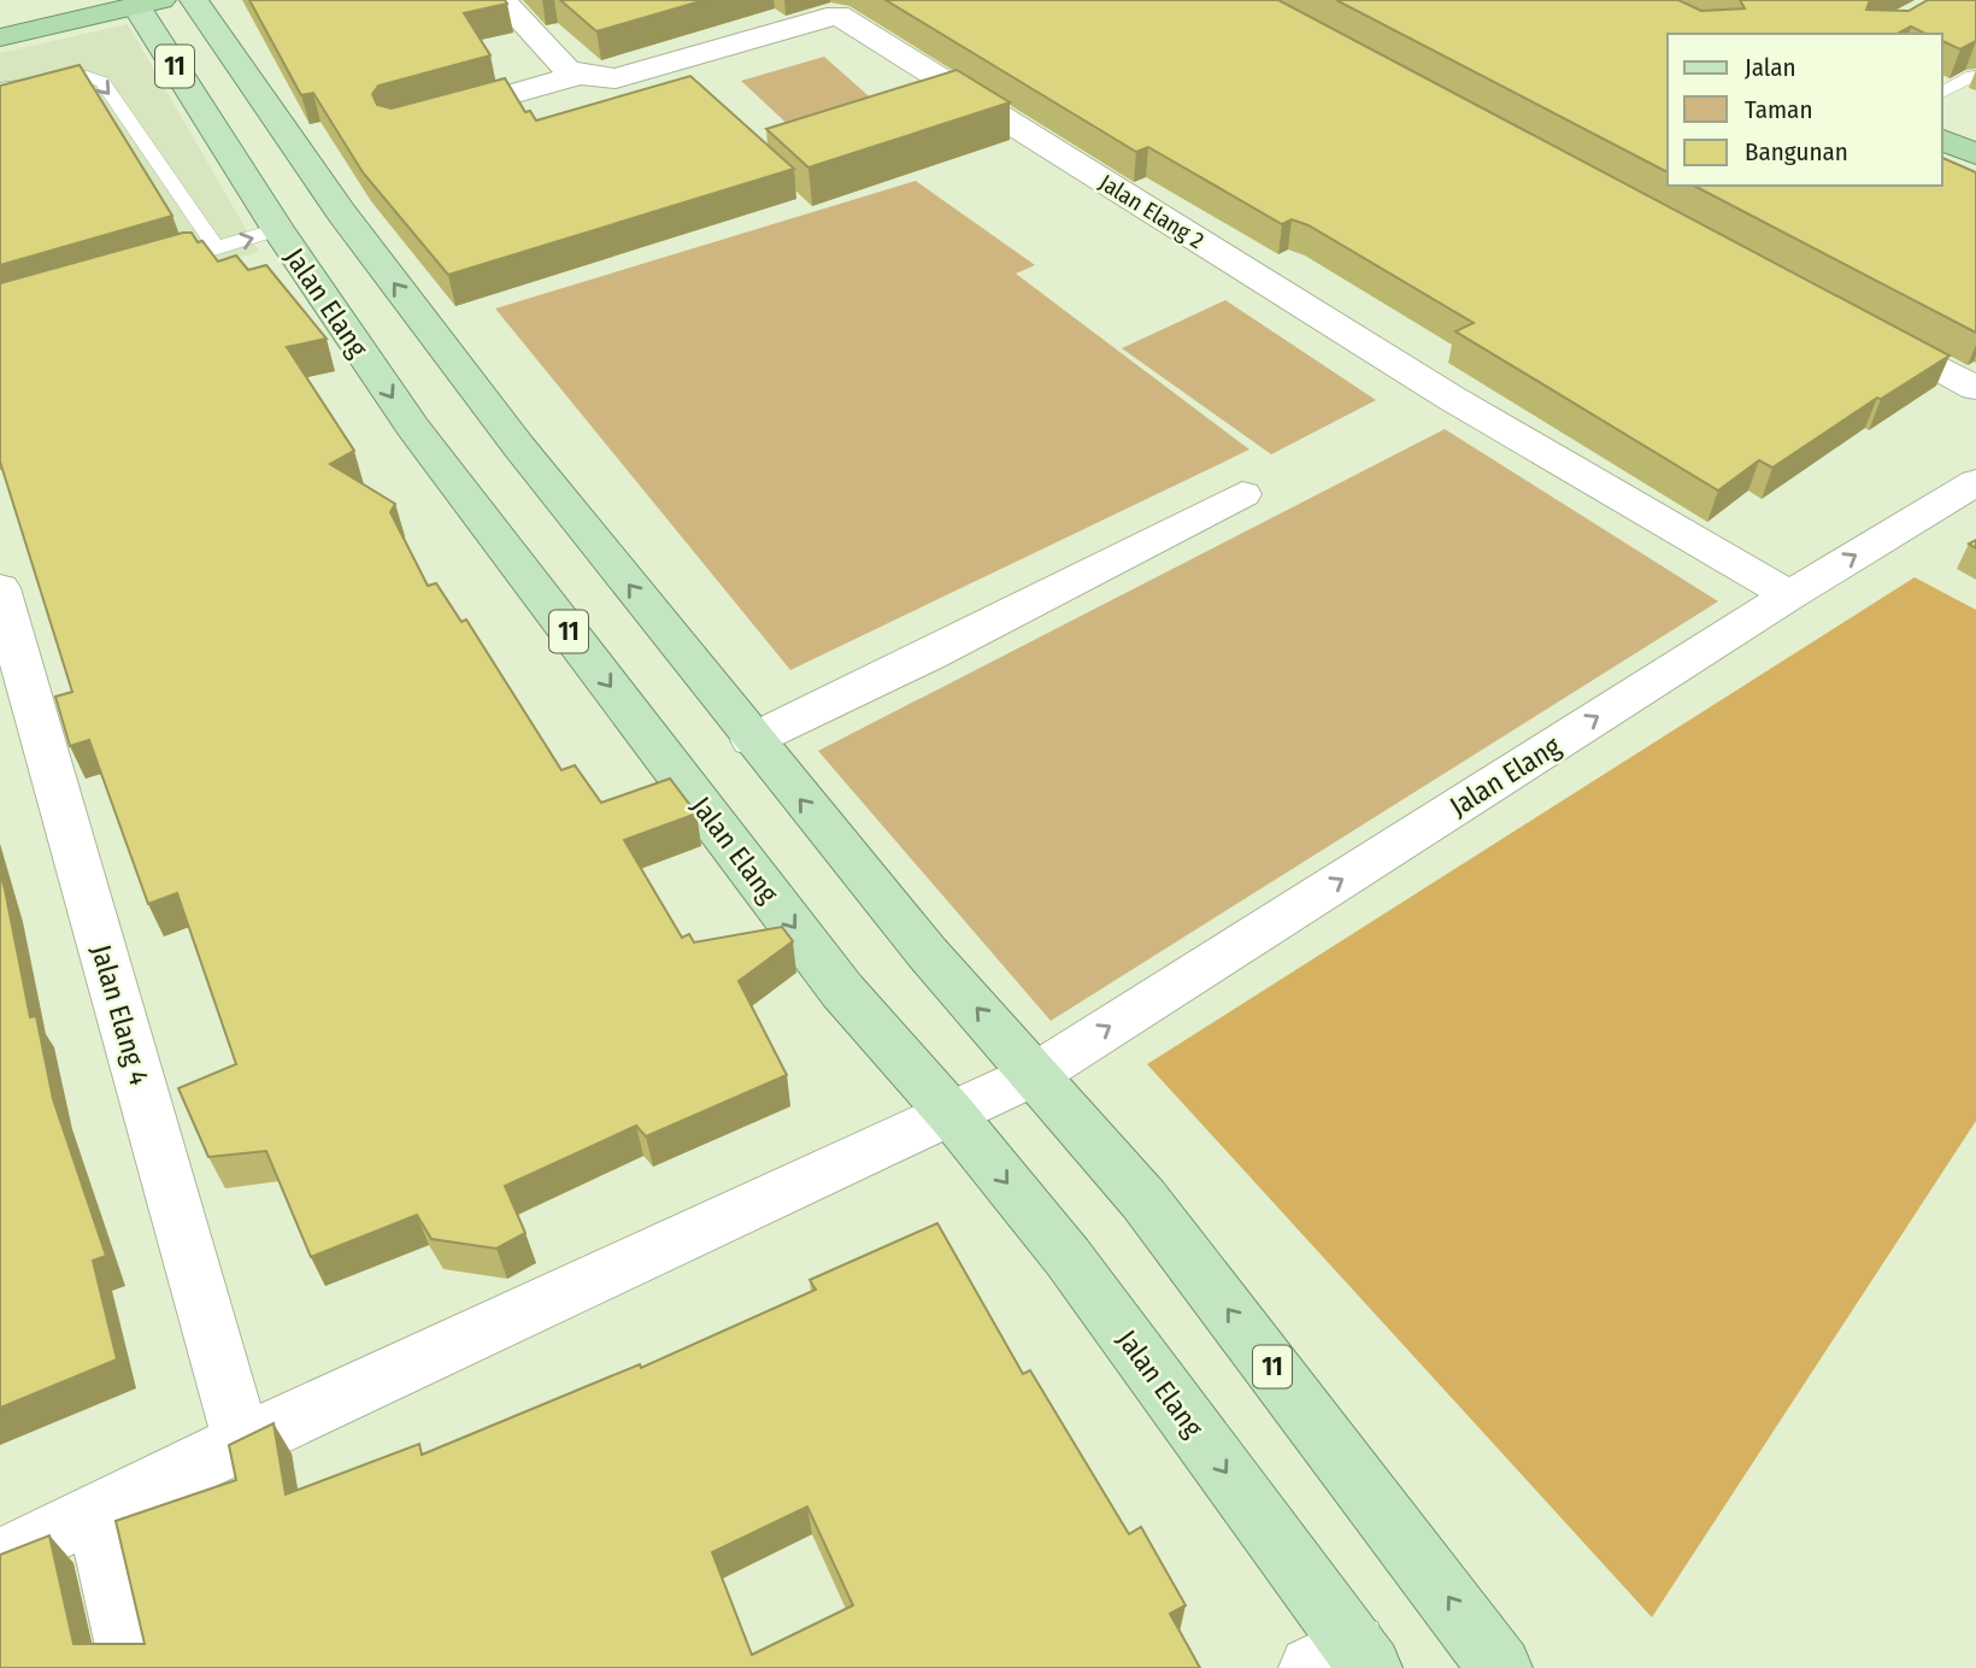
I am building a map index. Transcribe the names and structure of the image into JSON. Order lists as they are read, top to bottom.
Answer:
{
  "streets": {
    "highway": ["11"],
    "main road": ["Jalan Elang"],
    "street": ["Jalan Elang 2", "Jalan Elang 4"]
  },
  "crossings": [
    ["11", "Jalan Elang"],
    ["Jalan Elang 2", "Jalan Elang"],
    ["Jalan Elang", "Jalan Elang 4"]
  ],
  "legend": ["Jalan", "Taman", "Bangunan"]
}
